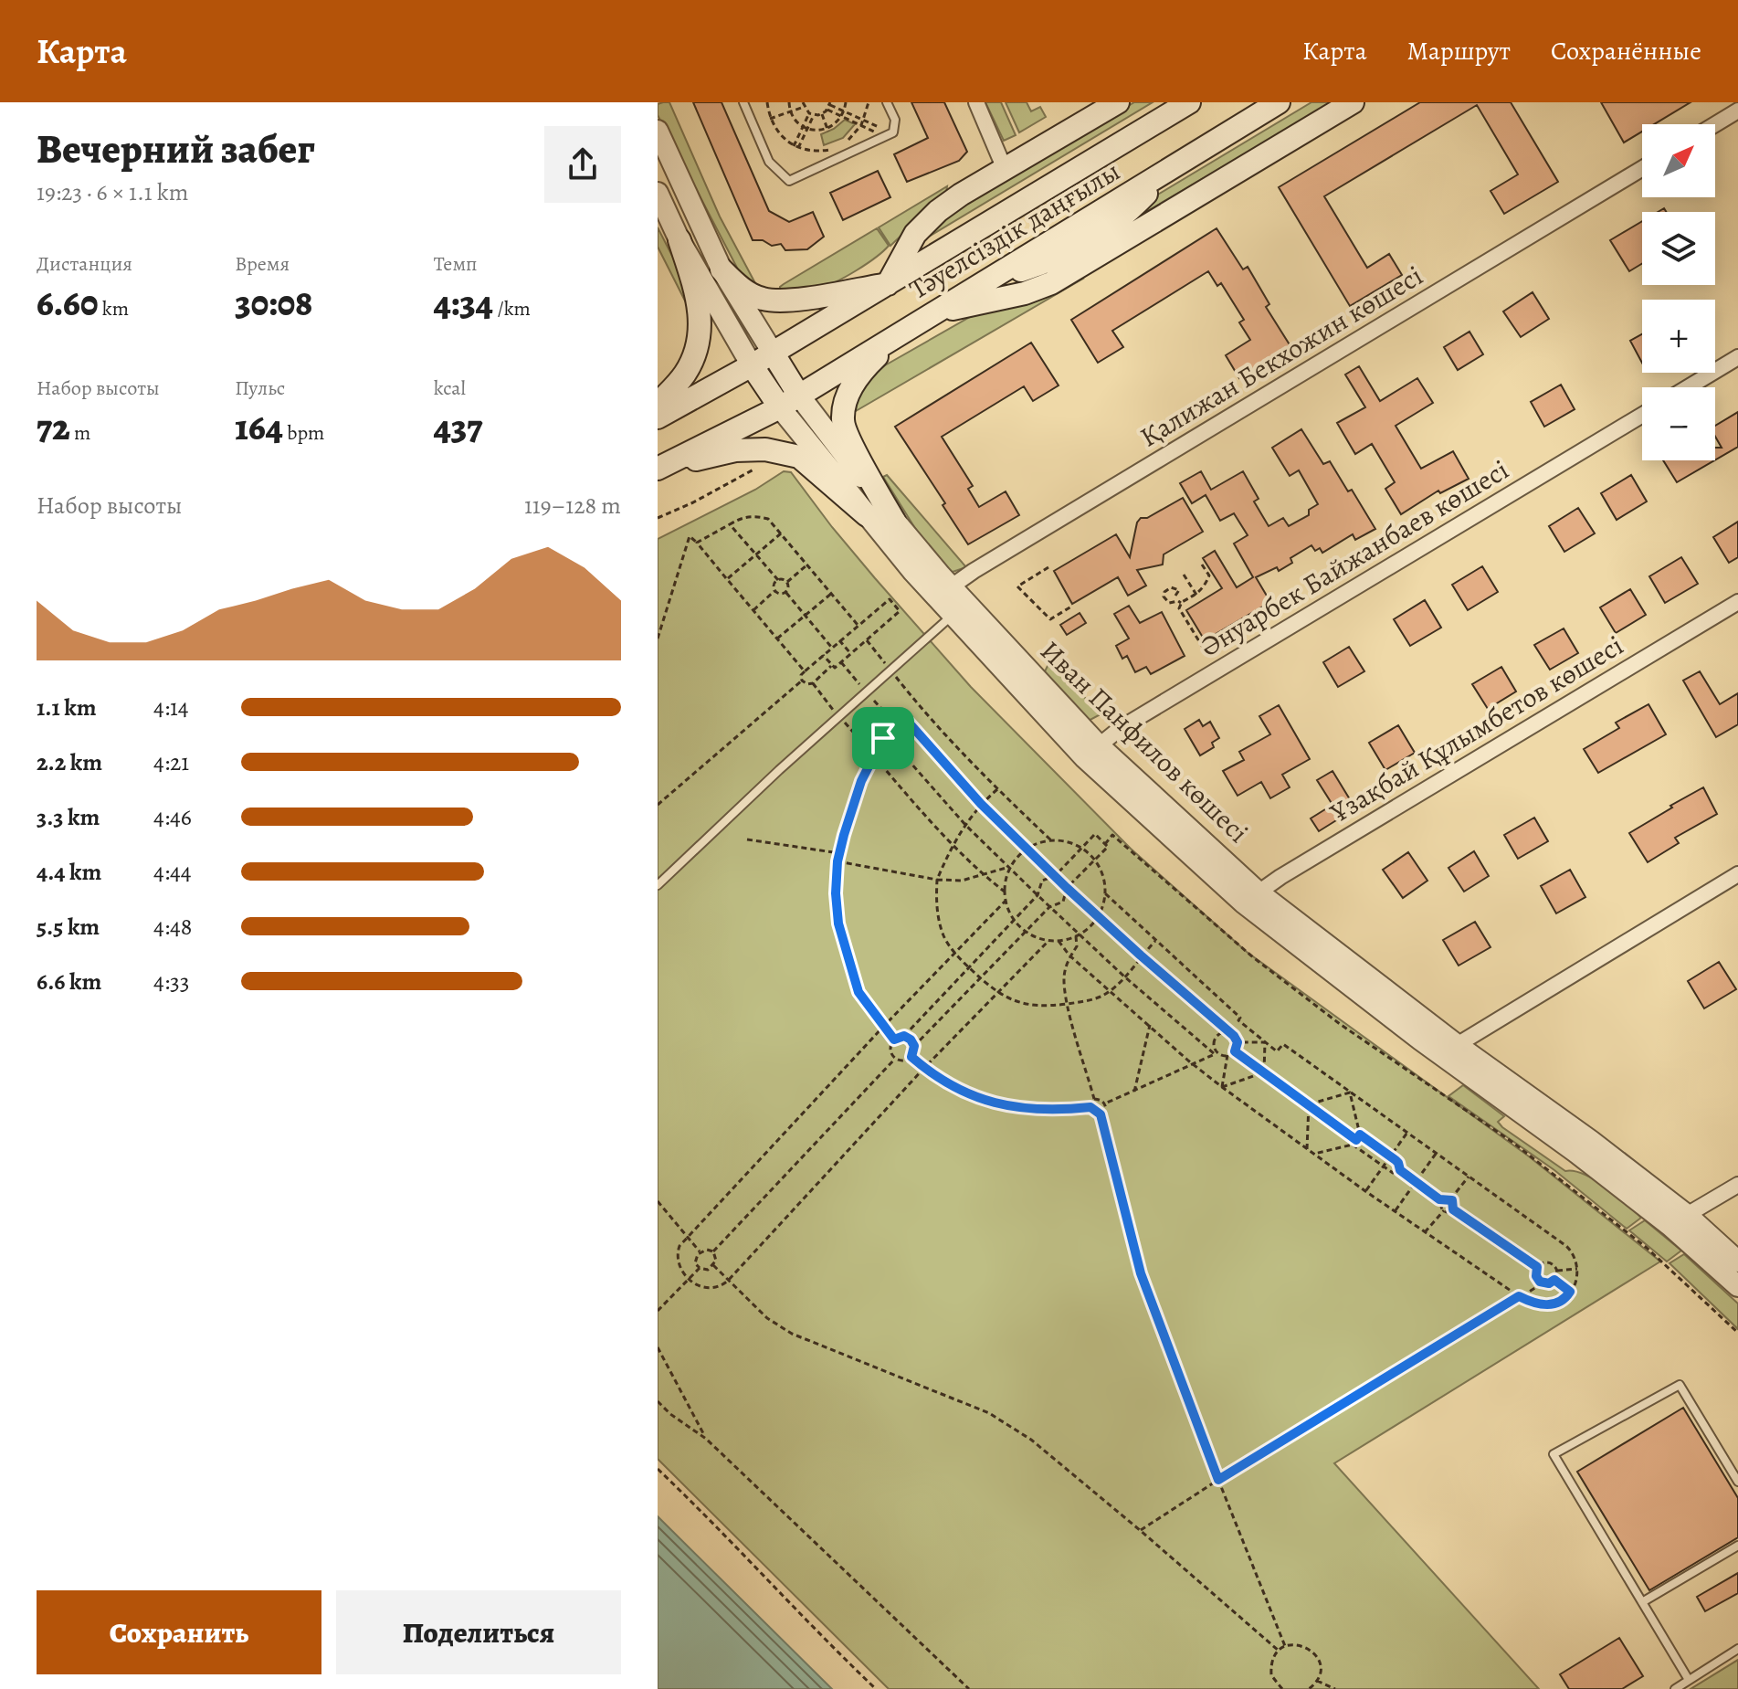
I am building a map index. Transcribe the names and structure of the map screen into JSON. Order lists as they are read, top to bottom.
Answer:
{
  "streets": {
    "main road": ["Тәуелсіздік даңғылы", "Иван Панфилов көшесі"],
    "street": ["Қалижан Бекхожин көшесі", "Әнуарбек Байжанбаев көшесі", "Ұзақбай Құлымбетов көшесі"]
  },
  "crossings": [
    ["Тәуелсіздік даңғылы", "Иван Панфилов көшесі"],
    ["Қалижан Бекхожин көшесі", "Иван Панфилов көшесі"],
    ["Әнуарбек Байжанбаев көшесі", "Иван Панфилов көшесі"],
    ["Ұзақбай Құлымбетов көшесі", "Иван Панфилов көшесі"]
  ],
  "north": "top right",
  "page": {
    "header": "Карта",
    "nav": ["Карта", "Маршрут", "Сохранённые"],
    "heading": ["Вечерний забег", "19:23 · 6 × 1.1 km"],
    "map_buttons": ["+", "−"],
    "stats": [
      ["Дистанция", "6.60 km"],
      ["Время", "30:08"],
      ["Темп", "4:34 /km"],
      ["Набор высоты", "72 m"],
      ["Пульс", "164 bpm"],
      ["kcal", "437"]
    ],
    "chart": ["Набор высоты", "119–128 m"],
    "list": [
      {
        "name": "1.1 km",
        "note": "4:14"
      },
      {
        "name": "2.2 km",
        "note": "4:21"
      },
      {
        "name": "3.3 km",
        "note": "4:46"
      },
      {
        "name": "4.4 km",
        "note": "4:44"
      },
      {
        "name": "5.5 km",
        "note": "4:48"
      },
      {
        "name": "6.6 km",
        "note": "4:33"
      }
    ],
    "buttons": ["Сохранить", "Поделиться"]
  }
}
